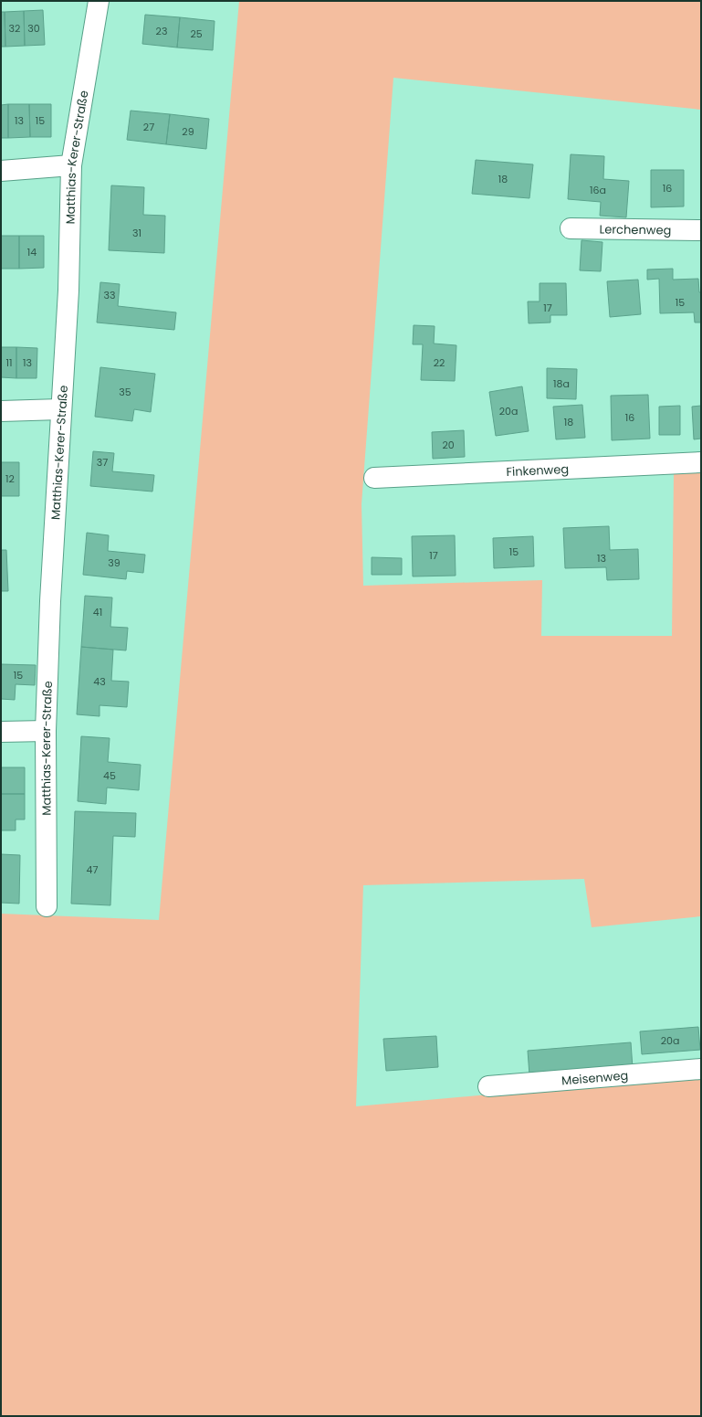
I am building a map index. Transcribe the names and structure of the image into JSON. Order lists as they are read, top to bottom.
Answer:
{
  "streets": {
    "street": [
      "Matthias-Kerer-Straße",
      "Lerchenweg",
      "Finkenweg",
      "Meisenweg"
    ]
  },
  "house_numbers": [
    "32",
    "30",
    "23",
    "25",
    "13",
    "15",
    "27",
    "29",
    "18",
    "16",
    "16a",
    "31",
    "14",
    "33",
    "15",
    "17",
    "11",
    "13",
    "22",
    "18a",
    "35",
    "20a",
    "16",
    "18",
    "20",
    "37",
    "12",
    "15",
    "17",
    "13",
    "39",
    "41",
    "15",
    "43",
    "45",
    "47",
    "20a"
  ]
}
